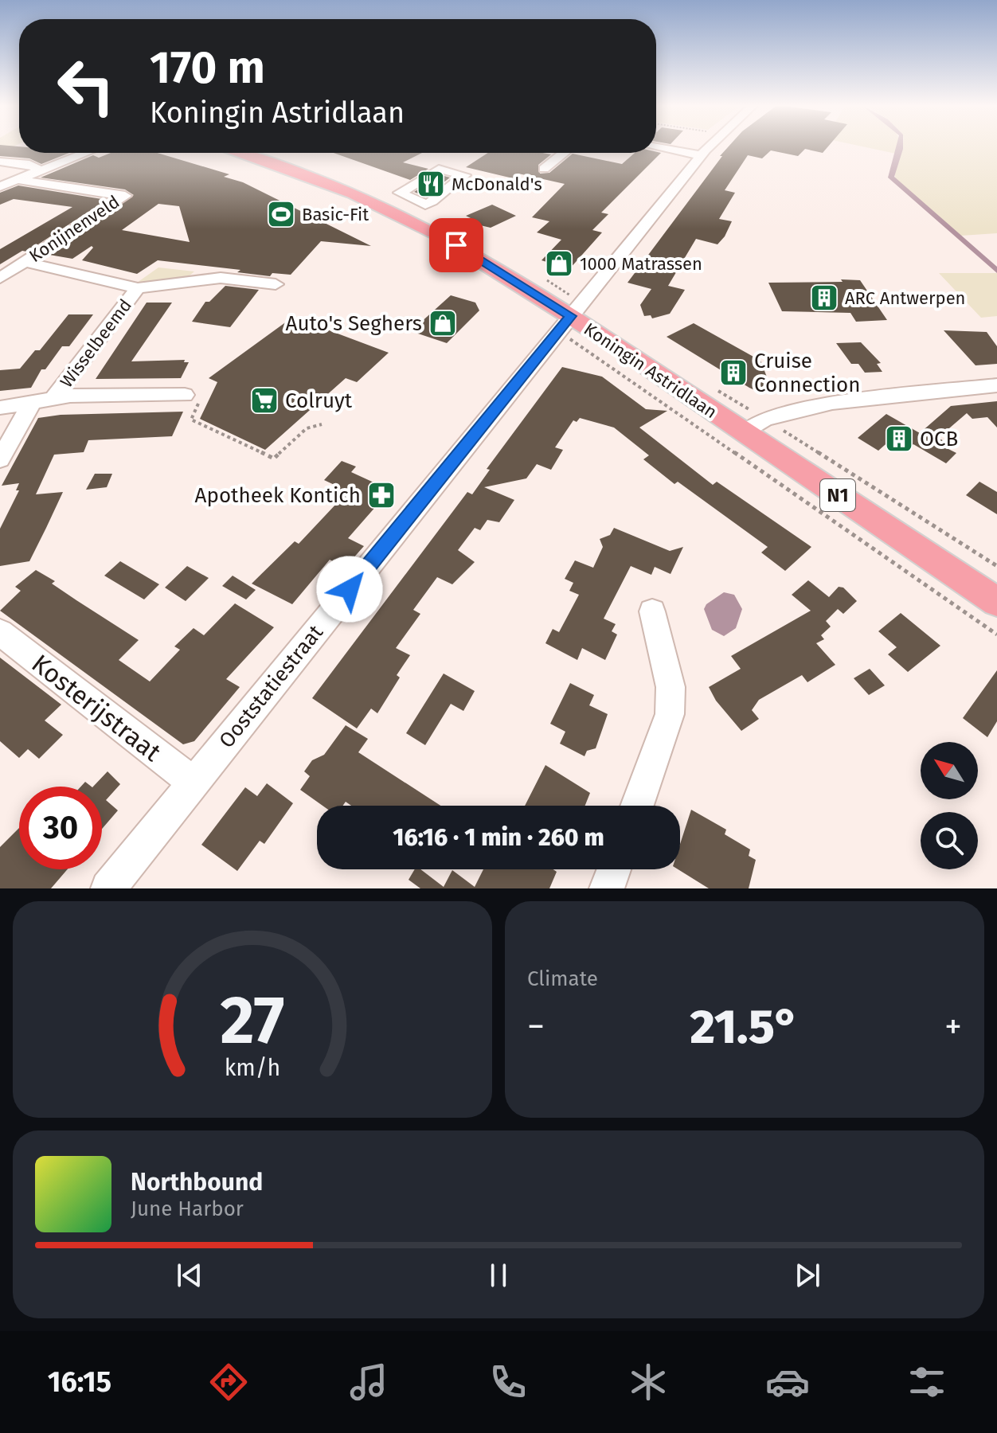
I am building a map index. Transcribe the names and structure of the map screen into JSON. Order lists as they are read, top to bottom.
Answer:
{
  "streets": {
    "main road": ["Koningin Astridlaan", "N1"],
    "street": [
      "Konijnenveld",
      "Wisselbeemd",
      "Ooststatiestraat",
      "Kosterijstraat"
    ]
  },
  "crossings": [
    ["Konijnenveld", "Wisselbeemd"],
    ["Koningin Astridlaan", "Ooststatiestraat"],
    ["Ooststatiestraat", "Kosterijstraat"]
  ],
  "places": {
    "restaurant": ["McDonald's"],
    "sports": ["Basic-Fit"],
    "shop": ["1000 Matrassen", "Auto's Seghers"],
    "building": ["ARC Antwerpen", "Cruise Connection", "OCB"],
    "supermarket": ["Colruyt"],
    "pharmacy": ["Apotheek Kontich"]
  },
  "north": "top left",
  "page": {
    "turn": ["170 m", "Koningin Astridlaan"],
    "limit": "30",
    "trip": "16:16 · 1 min · 260 m",
    "tile": "Climate",
    "heat": ["−", "21.5°", "+"],
    "song": ["Northbound", "June Harbor"],
    "tabs": "16:15",
    "gauge": ["27", "km/h"]
  }
}
